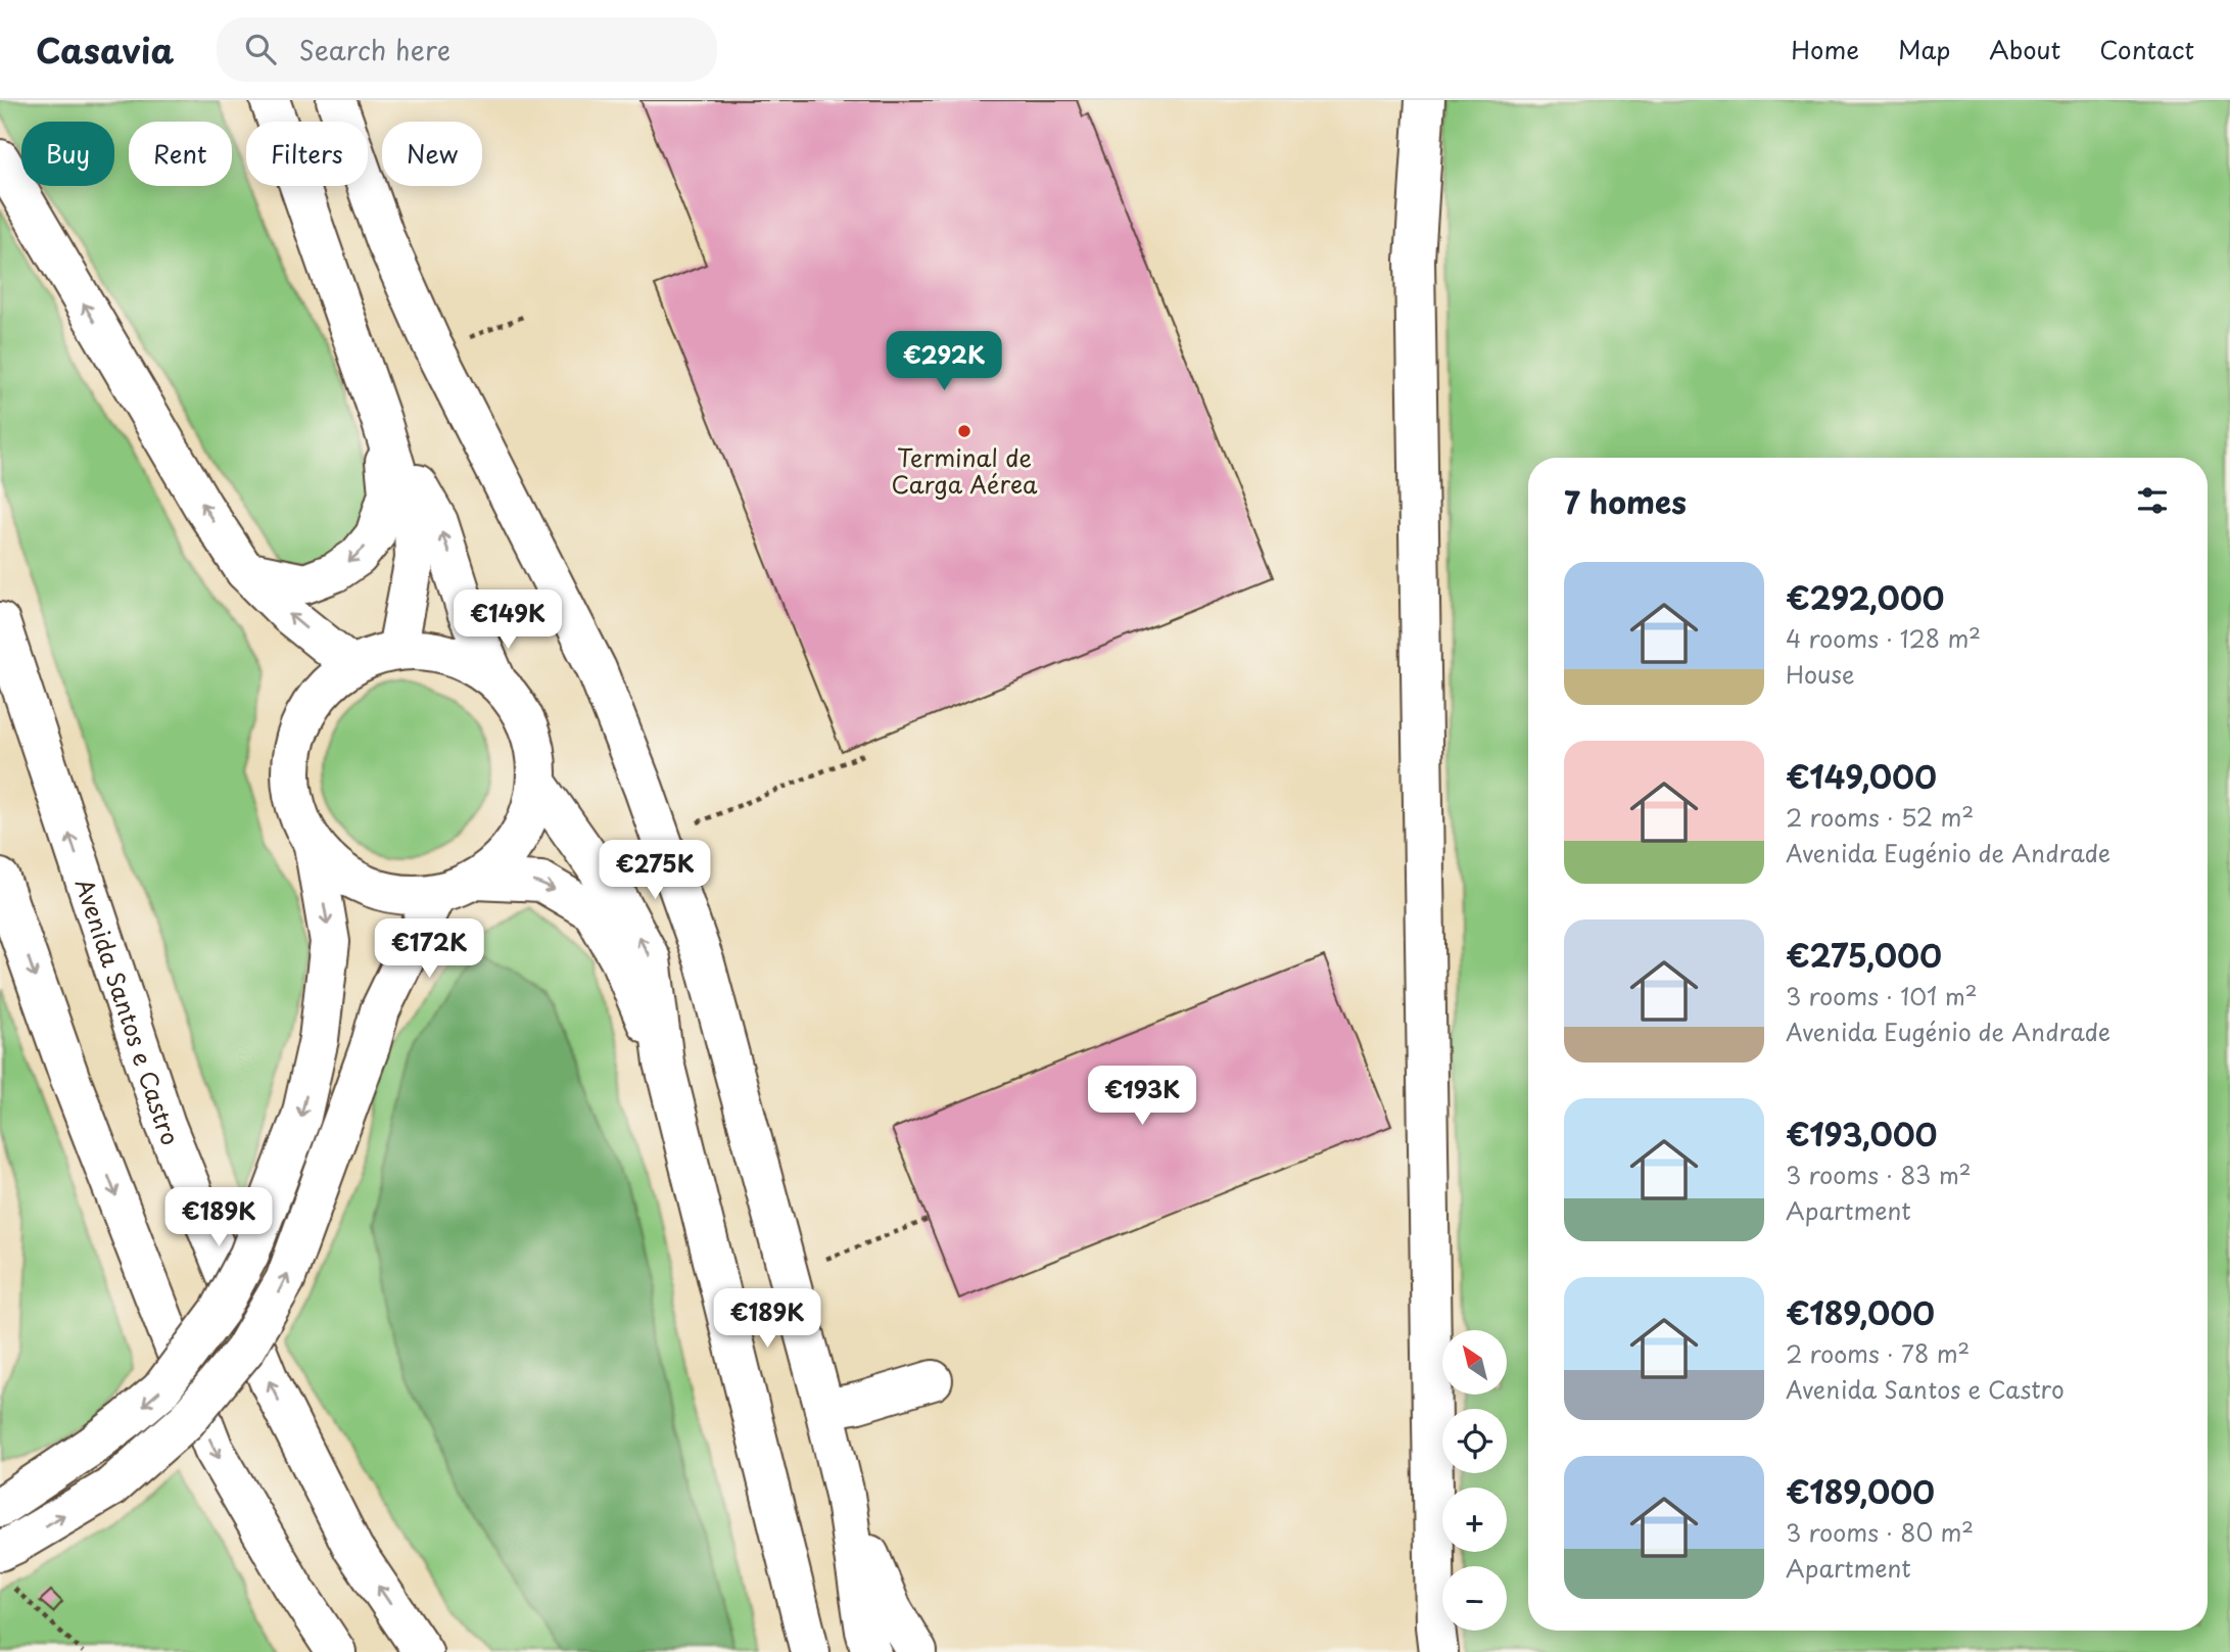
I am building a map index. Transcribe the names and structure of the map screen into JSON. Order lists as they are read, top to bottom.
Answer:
{
  "streets": {
    "street": ["Avenida Santos e Castro"]
  },
  "places": ["Terminal de Carga Aérea"],
  "north": "top left",
  "page": {
    "header": "Casavia",
    "search": "Search here",
    "nav": [
      "Home",
      "Map",
      "About",
      "Contact"
    ],
    "chip": [
      "Buy",
      "Rent",
      "Filters",
      "New"
    ],
    "price": [
      "€292K",
      "€149K",
      "€275K",
      "€172K",
      "€193K",
      "€189K",
      "€189K"
    ],
    "heading": "7 homes",
    "list": [
      {
        "name": "€292,000",
        "note": "4 rooms · 128 m² · House"
      },
      {
        "name": "€149,000",
        "note": "2 rooms · 52 m² · Avenida Eugénio de Andrade"
      },
      {
        "name": "€275,000",
        "note": "3 rooms · 101 m² · Avenida Eugénio de Andrade"
      },
      {
        "name": "€193,000",
        "note": "3 rooms · 83 m² · Apartment"
      },
      {
        "name": "€189,000",
        "note": "2 rooms · 78 m² · Avenida Santos e Castro"
      },
      {
        "name": "€189,000",
        "note": "3 rooms · 80 m² · Apartment"
      }
    ],
    "map_buttons": ["+", "−"]
  }
}
